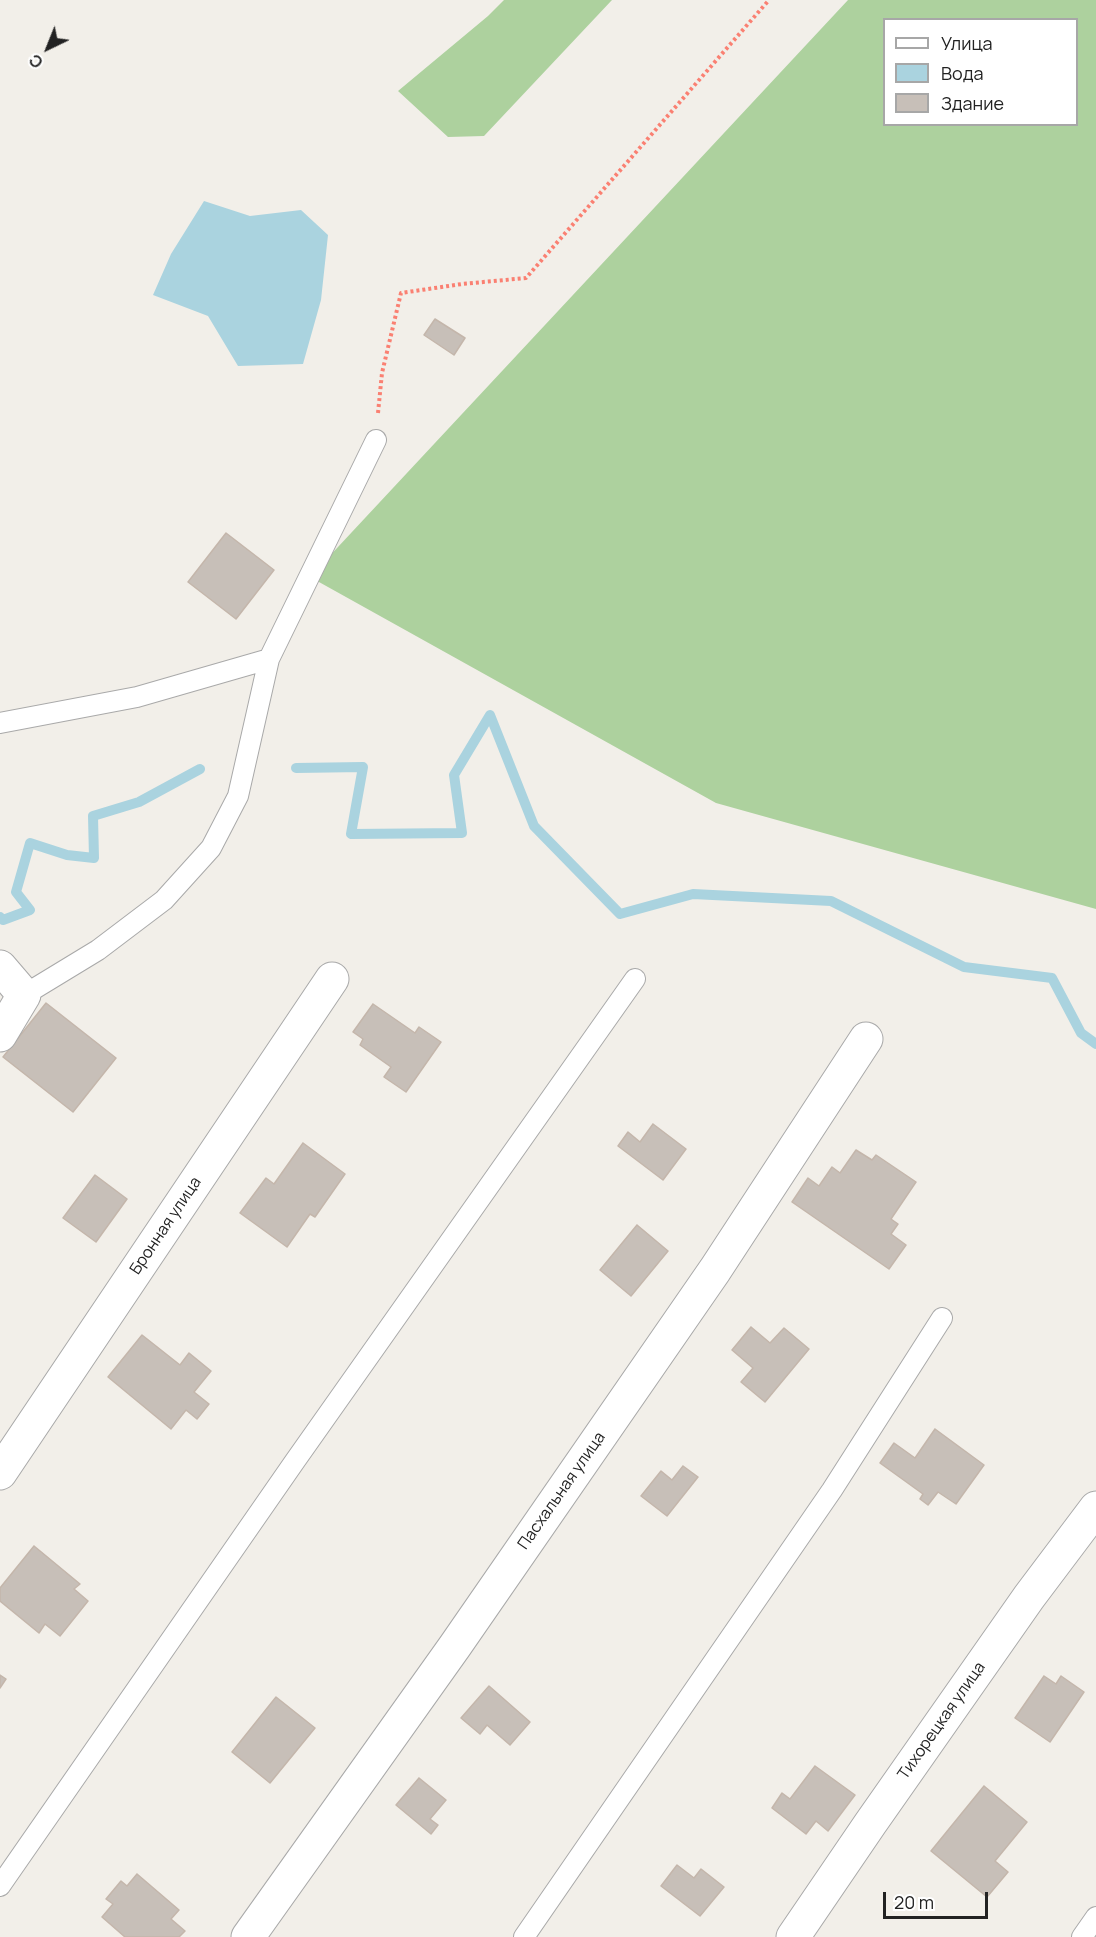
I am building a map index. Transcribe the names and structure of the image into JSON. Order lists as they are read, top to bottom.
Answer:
{
  "streets": {
    "street": ["Бронная улица", "Пасхальная улица", "Тихорецкая улица"]
  },
  "legend": ["Улица", "Вода", "Здание"],
  "scale_bar": "20 m",
  "north": "bottom left"
}
